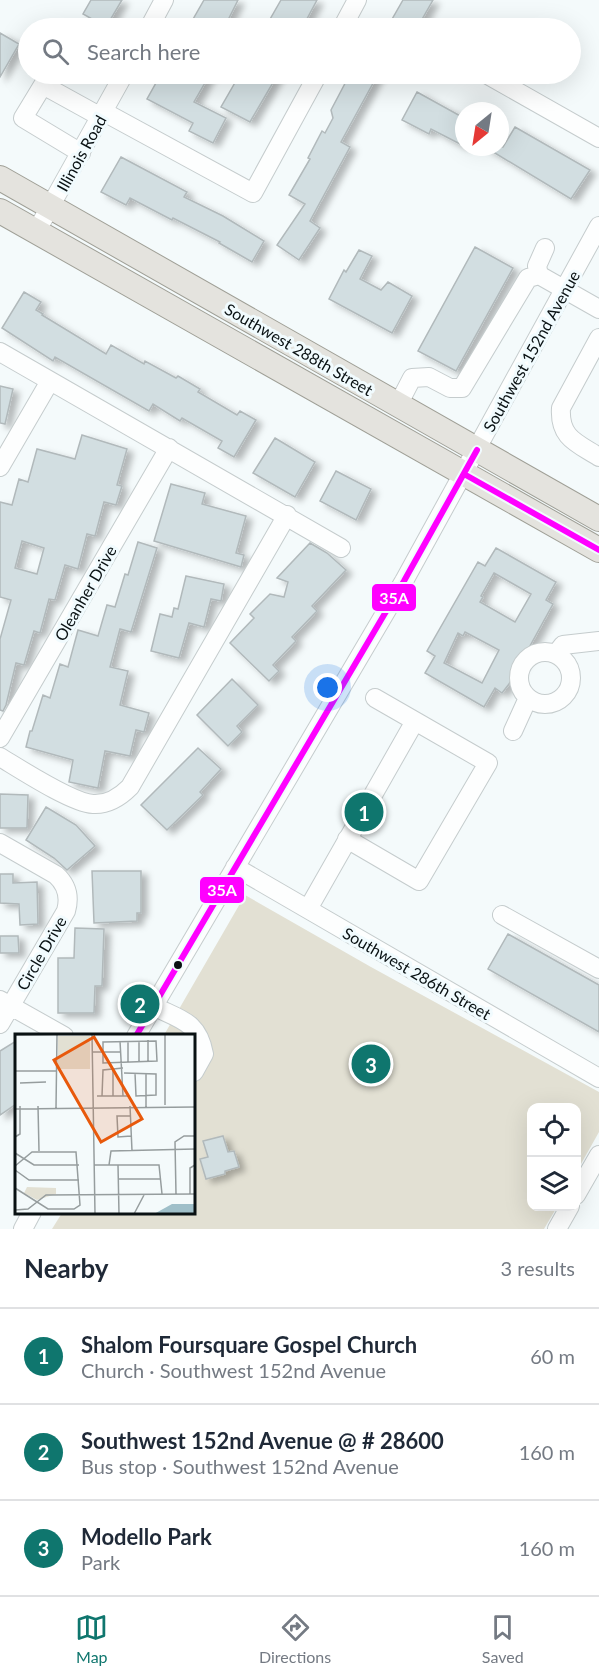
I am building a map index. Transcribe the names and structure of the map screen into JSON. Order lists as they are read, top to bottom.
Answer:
{
  "streets": {
    "main road": ["Southwest 288th Street"],
    "street": [
      "Illinois Road",
      "Southwest 152nd Avenue",
      "Oleanher Drive",
      "Circle Drive",
      "Southwest 286th Street"
    ]
  },
  "crossings": [
    ["Illinois Road", "Southwest 288th Street"],
    ["Southwest 288th Street", "Southwest 152nd Avenue"],
    ["Southwest 152nd Avenue", "Southwest 286th Street"]
  ],
  "lines": ["transit line 35A"],
  "north": "bottom left",
  "page": {
    "search": "Search here",
    "pins": ["1", "2", "3"],
    "heading": ["Nearby", "3 results"],
    "list": [
      {
        "mark": "1",
        "name": "Shalom Foursquare Gospel Church",
        "note": "Church · Southwest 152nd Avenue",
        "value": "60 m"
      },
      {
        "mark": "2",
        "name": "Southwest 152nd Avenue @ # 28600",
        "note": "Bus stop · Southwest 152nd Avenue",
        "value": "160 m"
      },
      {
        "mark": "3",
        "name": "Modello Park",
        "note": "Park",
        "value": "160 m"
      }
    ],
    "nav": ["Map", "Directions", "Saved"]
  }
}
